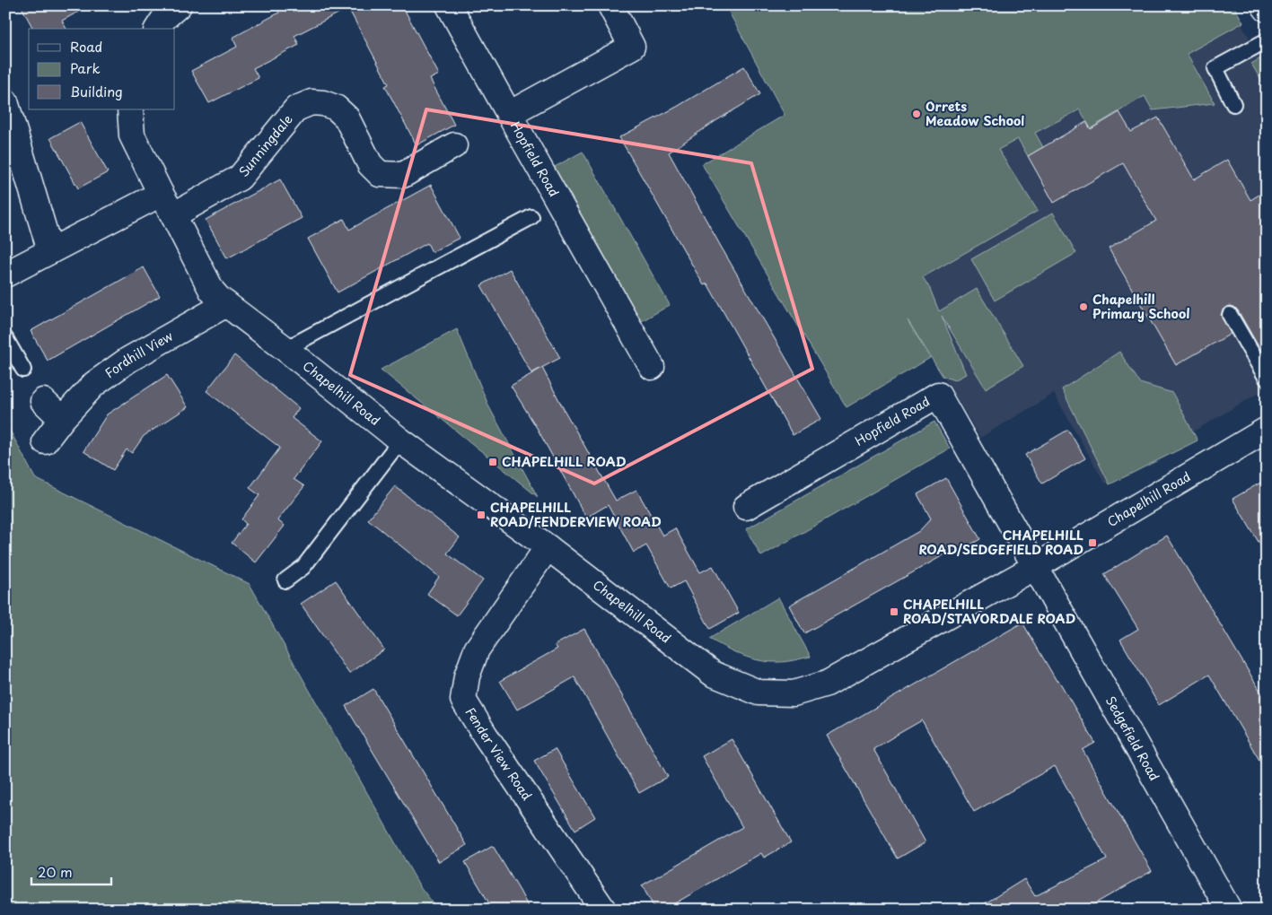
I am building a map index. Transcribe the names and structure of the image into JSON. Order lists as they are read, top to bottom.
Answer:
{
  "streets": {
    "street": [
      "Sunningdale",
      "Hopfield Road",
      "Fordhill View",
      "Chapelhill Road",
      "Sedgefield Road",
      "Fender View Road"
    ]
  },
  "crossings": [
    ["Sunningdale", "Chapelhill Road"],
    ["Hopfield Road", "Chapelhill Road"],
    ["Hopfield Road", "Sedgefield Road"],
    ["Fordhill View", "Chapelhill Road"],
    ["Chapelhill Road", "Sedgefield Road"],
    ["Chapelhill Road", "Fender View Road"]
  ],
  "places": {
    "other": ["Orrets Meadow School", "Chapelhill Primary School"],
    "transit": [
      "CHAPELHILL ROAD",
      "CHAPELHILL ROAD/FENDERVIEW ROAD",
      "CHAPELHILL ROAD/SEDGEFIELD ROAD",
      "CHAPELHILL ROAD/STAVORDALE ROAD"
    ]
  },
  "legend": ["Road", "Park", "Building"],
  "scale_bar": "20 m"
}
